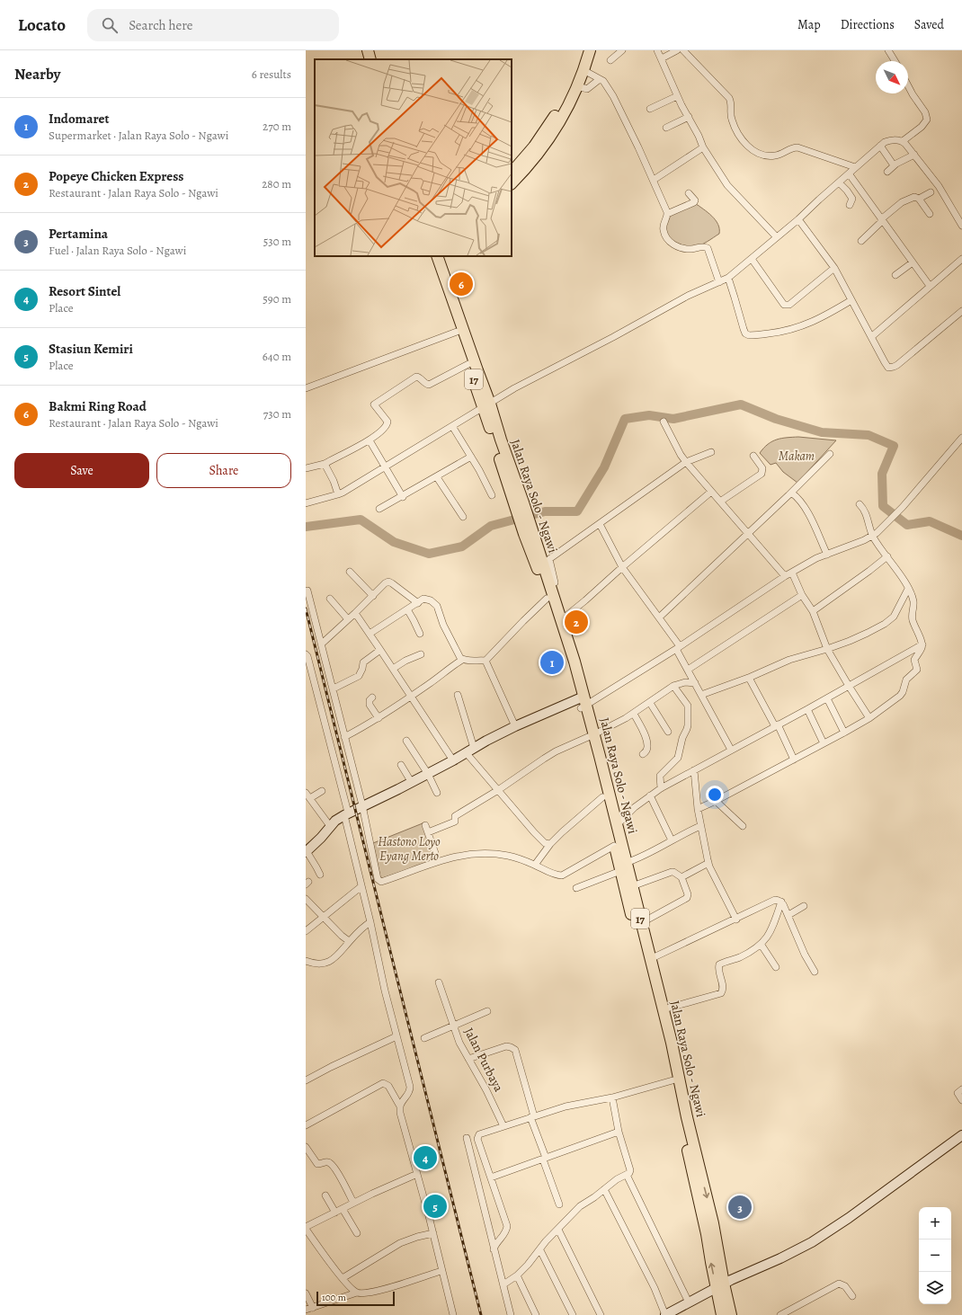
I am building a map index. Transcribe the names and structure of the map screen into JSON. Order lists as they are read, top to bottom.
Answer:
{
  "streets": {
    "highway": ["17", "Jalan Raya Solo - Ngawi"],
    "street": ["Jalan Purbaya"]
  },
  "parks": ["Makam", "Hastono Loyo Eyang Merto"],
  "scale_bar": "100 m",
  "north": "bottom right",
  "page": {
    "header": "Locato",
    "search": "Search here",
    "nav": ["Map", "Directions", "Saved"],
    "heading": ["Nearby", "6 results"],
    "list": [
      {
        "mark": "1",
        "name": "Indomaret",
        "note": "Supermarket · Jalan Raya Solo - Ngawi",
        "value": "270 m"
      },
      {
        "mark": "2",
        "name": "Popeye Chicken Express",
        "note": "Restaurant · Jalan Raya Solo - Ngawi",
        "value": "280 m"
      },
      {
        "mark": "3",
        "name": "Pertamina",
        "note": "Fuel · Jalan Raya Solo - Ngawi",
        "value": "530 m"
      },
      {
        "mark": "4",
        "name": "Resort Sintel",
        "note": "Place",
        "value": "590 m"
      },
      {
        "mark": "5",
        "name": "Stasiun Kemiri",
        "note": "Place",
        "value": "640 m"
      },
      {
        "mark": "6",
        "name": "Bakmi Ring Road",
        "note": "Restaurant · Jalan Raya Solo - Ngawi",
        "value": "730 m"
      }
    ],
    "pins": [
      "6",
      "2",
      "1",
      "4",
      "5",
      "3"
    ],
    "buttons": ["Save", "Share"],
    "map_buttons": ["+", "−"],
    "scale": "100 m"
  }
}
